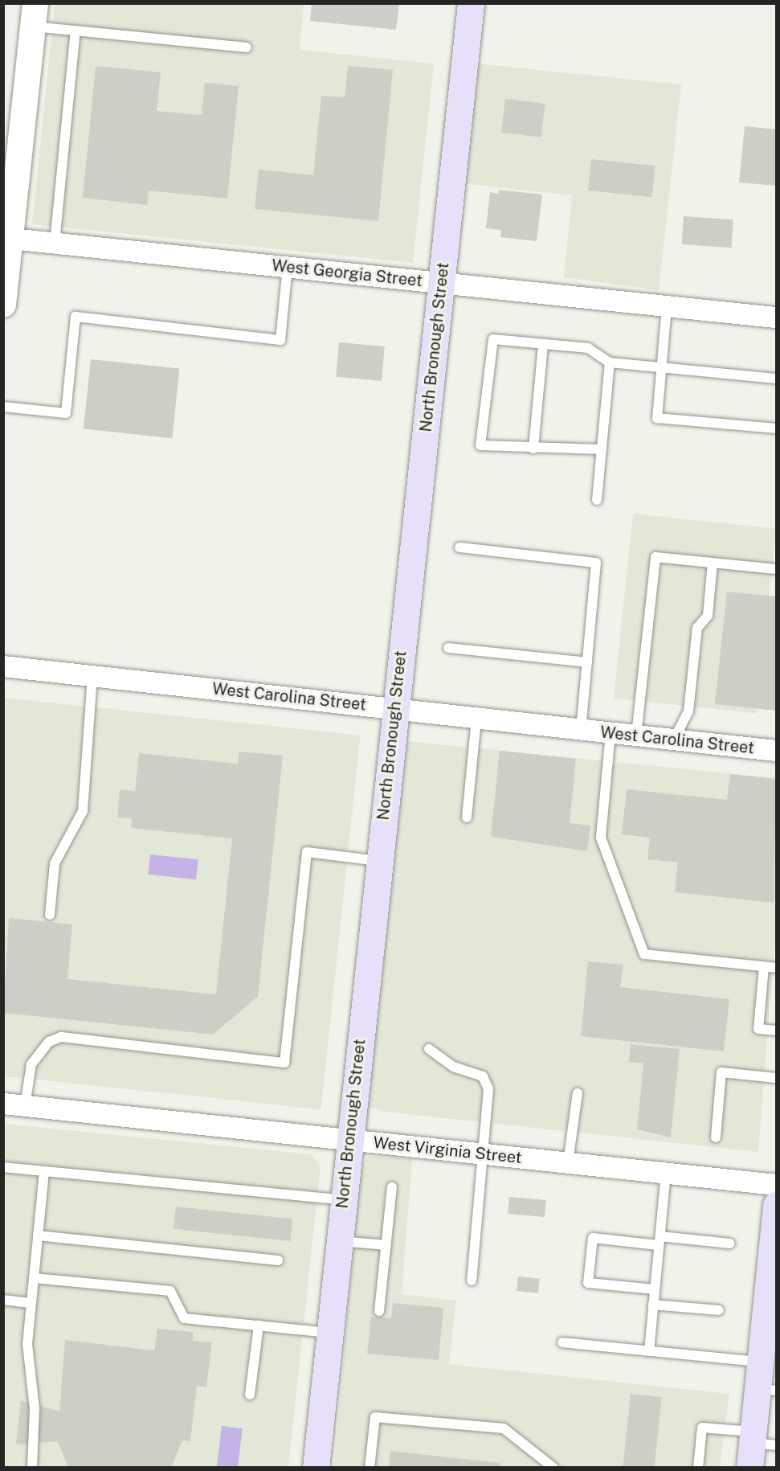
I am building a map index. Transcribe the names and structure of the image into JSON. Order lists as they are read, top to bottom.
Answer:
{
  "streets": {
    "main road": ["North Bronough Street"],
    "street": ["West Georgia Street", "West Carolina Street", "West Virginia Street"]
  },
  "crossings": [
    ["West Georgia Street", "North Bronough Street"],
    ["North Bronough Street", "West Carolina Street"],
    ["North Bronough Street", "West Virginia Street"]
  ]
}
